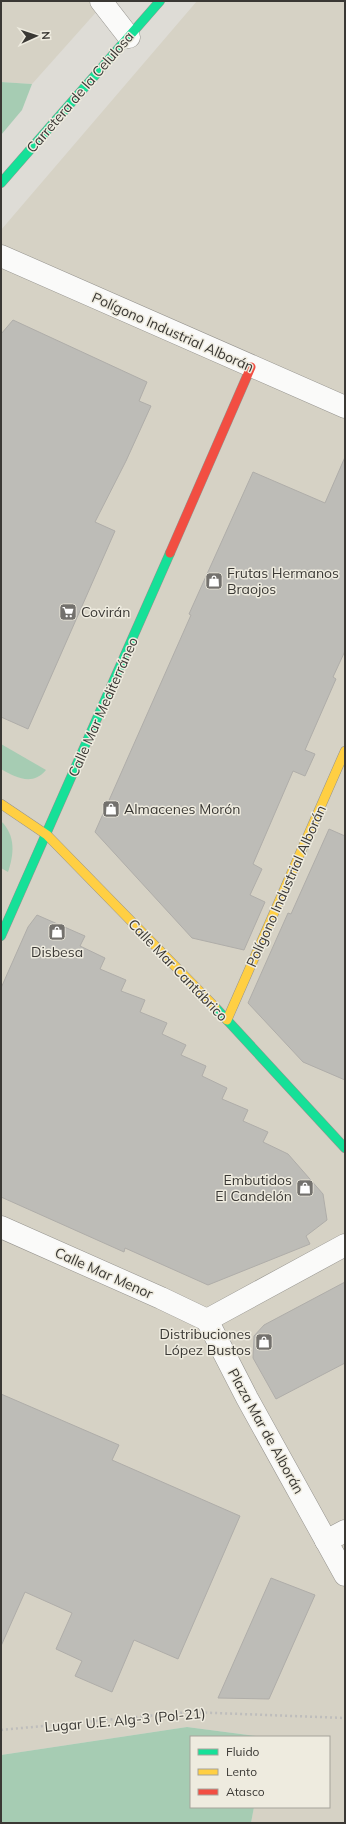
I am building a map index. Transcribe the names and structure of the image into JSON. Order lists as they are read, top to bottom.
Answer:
{
  "streets": {
    "main road": [
      "Carretera de la Celulosa",
      "Polígono Industrial Alborán",
      "Calle Mar Mediterráneo",
      "Calle Mar Cantábrico"
    ],
    "street": ["Calle Mar Menor", "Plaza Mar de Alborán"],
    "path": ["Lugar U.E. Alg-3 (Pol-21)"]
  },
  "crossings": [
    ["Polígono Industrial Alborán", "Calle Mar Mediterráneo"],
    ["Polígono Industrial Alborán", "Calle Mar Cantábrico"],
    ["Calle Mar Mediterráneo", "Calle Mar Cantábrico"],
    ["Calle Mar Menor", "Plaza Mar de Alborán"]
  ],
  "places": {
    "shop": [
      "Frutas Hermanos Braojos",
      "Almacenes Morón",
      "Disbesa",
      "Embutidos El Candelón",
      "Distribuciones López Bustos"
    ],
    "supermarket": ["Covirán"]
  },
  "legend": ["Fluido", "Lento", "Atasco"],
  "north": "right"
}
